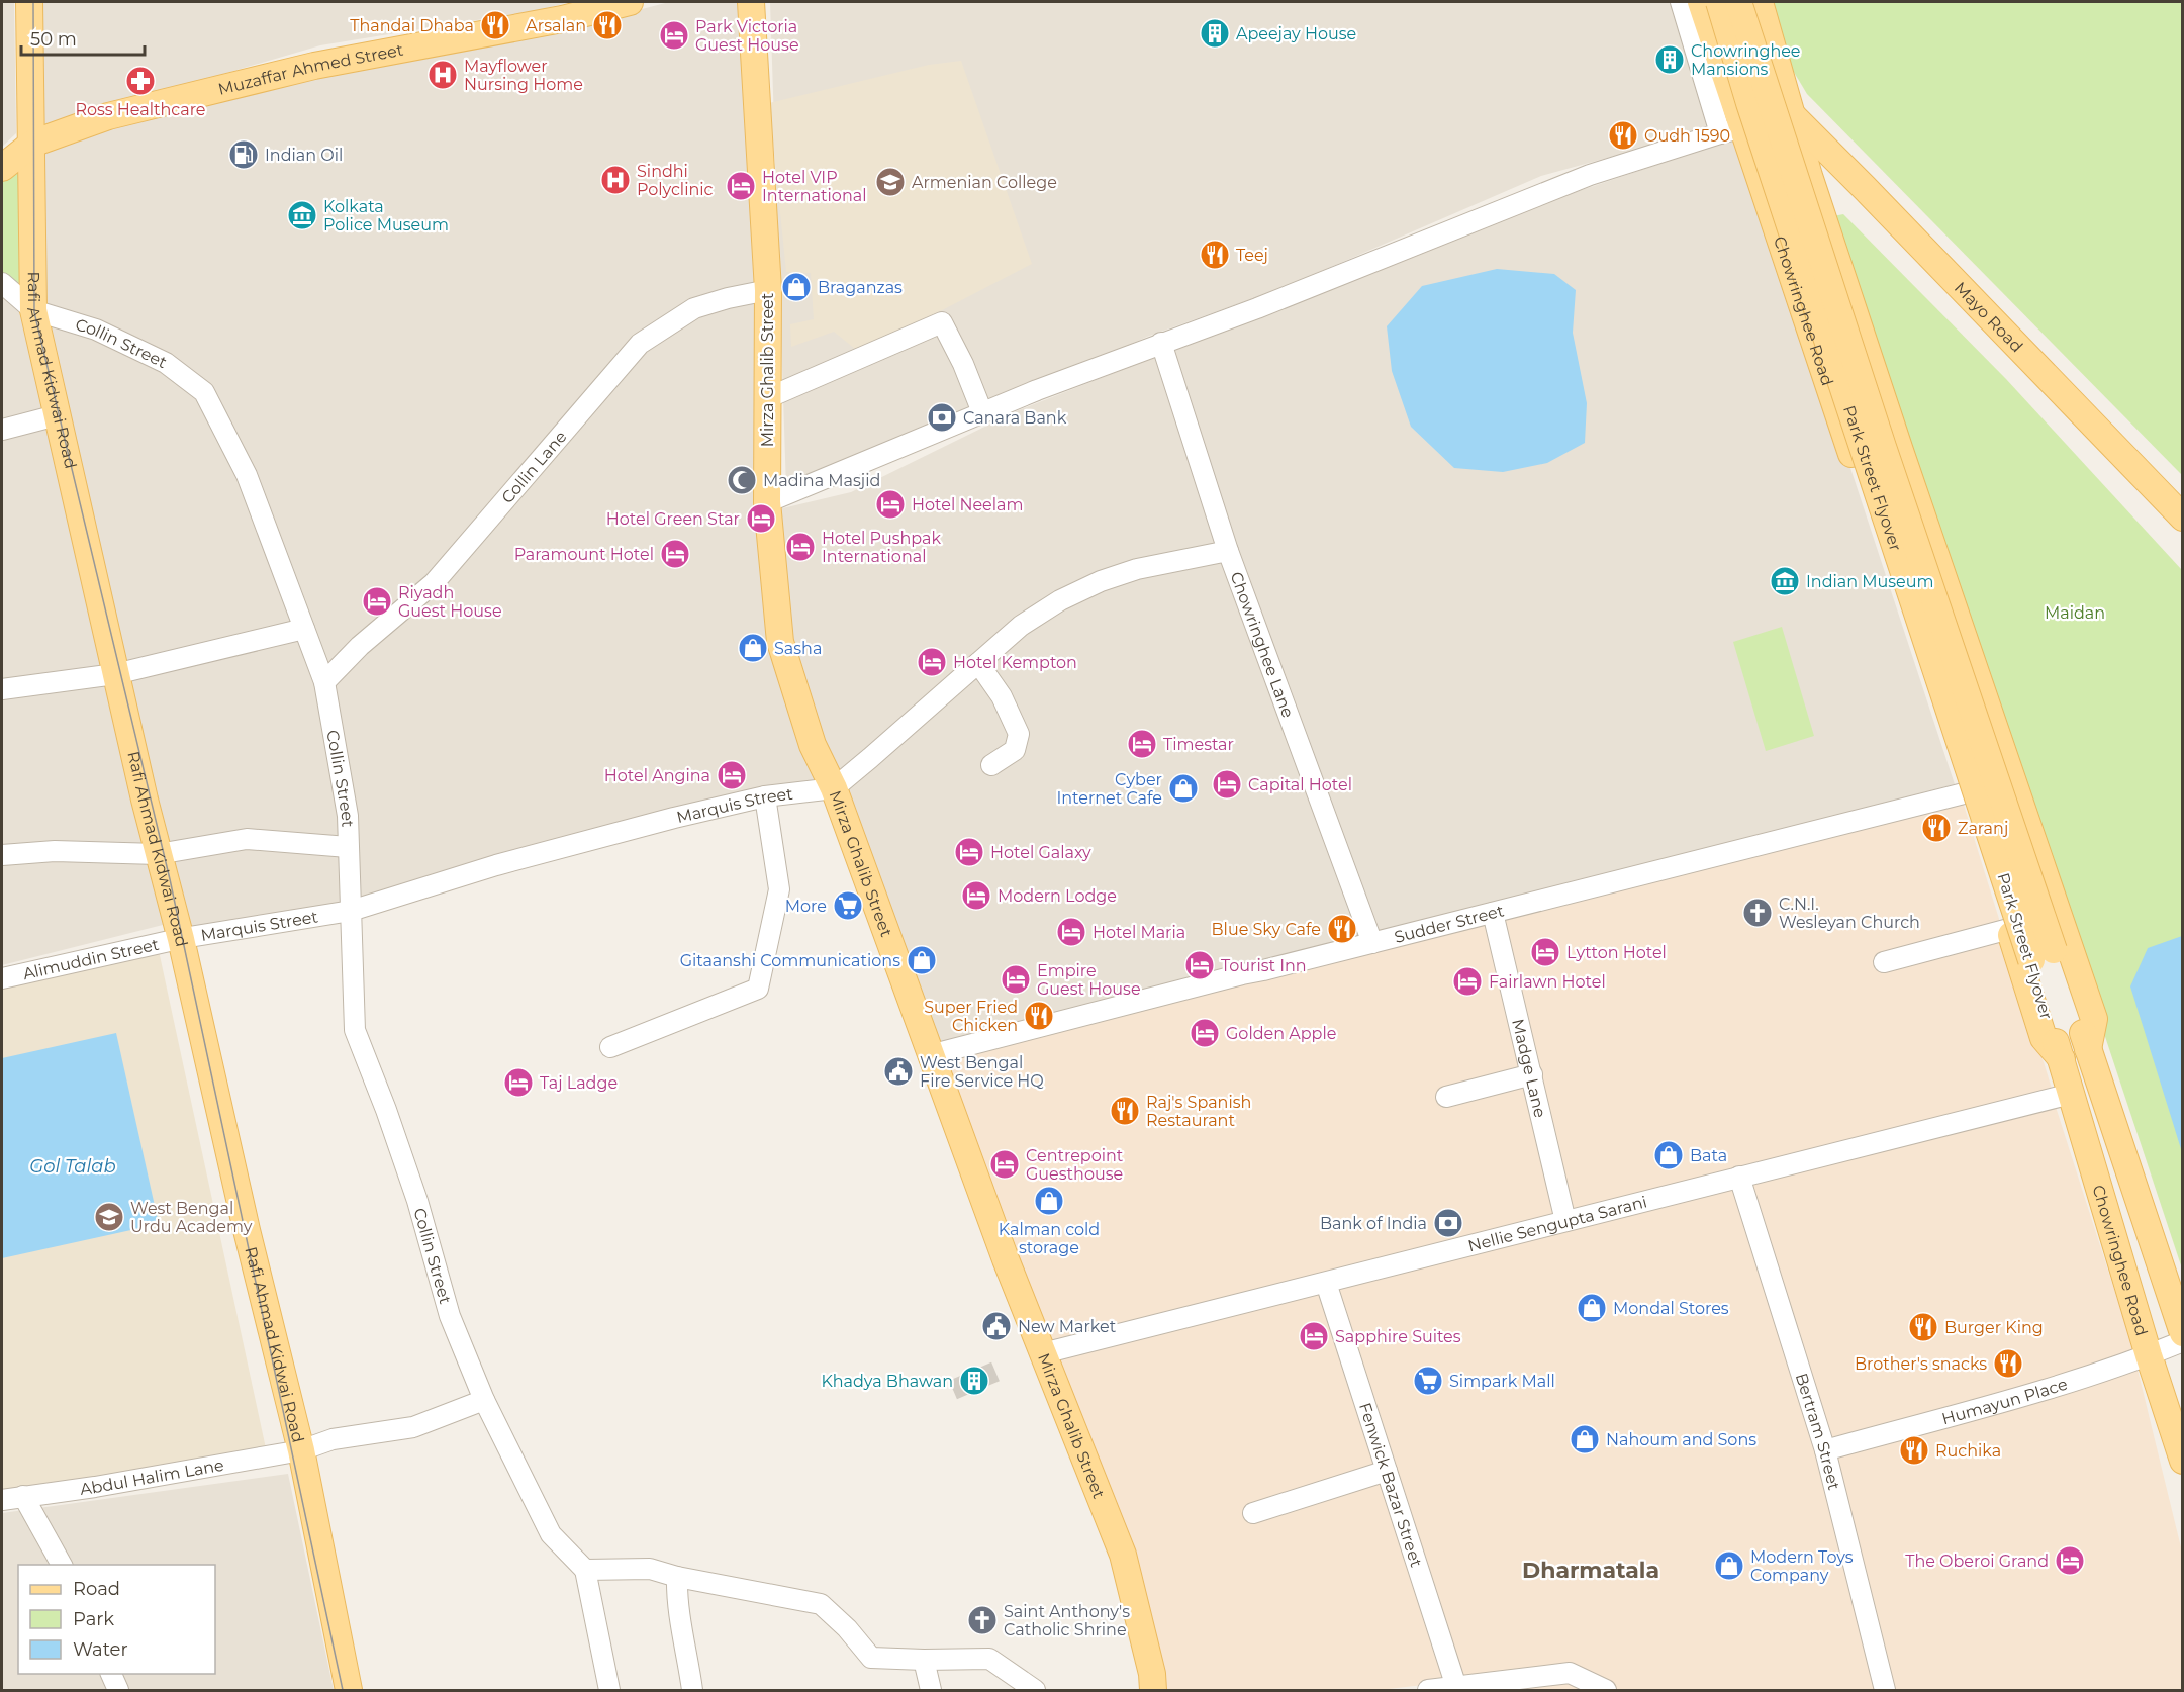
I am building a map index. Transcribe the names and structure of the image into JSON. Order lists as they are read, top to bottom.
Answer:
{
  "streets": {
    "main road": [
      "Muzaffar Ahmed Street",
      "Chowringhee Road",
      "Mayo Road",
      "Mirza Ghalib Street",
      "Rafi Ahmad Kidwai Road",
      "Park Street Flyover"
    ],
    "street": [
      "Collin Street",
      "Collin Lane",
      "Chowringhee Lane",
      "Marquis Street",
      "Sudder Street",
      "Alimuddin Street",
      "Madge Lane",
      "Nellie Sengupta Sarani",
      "Humayun Place",
      "Bertram Street",
      "Abdul Halim Lane",
      "Fenwick Bazar Street"
    ]
  },
  "crossings": [
    ["Muzaffar Ahmed Street", "Rafi Ahmad Kidwai Road"],
    ["Chowringhee Road", "Park Street Flyover"],
    ["Chowringhee Road", "Sudder Street"],
    ["Chowringhee Road", "Nellie Sengupta Sarani"],
    ["Chowringhee Road", "Humayun Place"],
    ["Collin Street", "Rafi Ahmad Kidwai Road"],
    ["Collin Street", "Collin Lane"],
    ["Collin Street", "Marquis Street"],
    ["Mirza Ghalib Street", "Collin Lane"],
    ["Mirza Ghalib Street", "Marquis Street"],
    ["Mirza Ghalib Street", "Sudder Street"],
    ["Mirza Ghalib Street", "Nellie Sengupta Sarani"],
    ["Rafi Ahmad Kidwai Road", "Marquis Street"],
    ["Rafi Ahmad Kidwai Road", "Alimuddin Street"],
    ["Rafi Ahmad Kidwai Road", "Abdul Halim Lane"],
    ["Chowringhee Lane", "Sudder Street"],
    ["Marquis Street", "Alimuddin Street"],
    ["Sudder Street", "Madge Lane"],
    ["Madge Lane", "Nellie Sengupta Sarani"],
    ["Nellie Sengupta Sarani", "Bertram Street"],
    ["Nellie Sengupta Sarani", "Fenwick Bazar Street"],
    ["Humayun Place", "Bertram Street"]
  ],
  "districts": ["Dharmatala"],
  "water": ["Gol Talab"],
  "parks": ["Maidan"],
  "places": {
    "restaurant": [
      "Thandai Dhaba",
      "Arsalan",
      "Oudh 1590",
      "Teej",
      "Zaranj",
      "Blue Sky Cafe",
      "Super Fried Chicken",
      "Raj's Spanish Restaurant",
      "Burger King",
      "Brother's snacks",
      "Ruchika"
    ],
    "building": ["Apeejay House", "Chowringhee Mansions", "Khadya Bhawan"],
    "hotel": [
      "Park Victoria Guest House",
      "Hotel VIP International",
      "Hotel Neelam",
      "Hotel Green Star",
      "Hotel Pushpak International",
      "Paramount Hotel",
      "Riyadh Guest House",
      "Hotel Kempton",
      "Timestar",
      "Hotel Angina",
      "Capital Hotel",
      "Hotel Galaxy",
      "Modern Lodge",
      "Hotel Maria",
      "Lytton Hotel",
      "Tourist Inn",
      "Empire Guest House",
      "Fairlawn Hotel",
      "Golden Apple",
      "Taj Ladge",
      "Centrepoint Guesthouse",
      "Sapphire Suites",
      "The Oberoi Grand"
    ],
    "hospital": ["Mayflower Nursing Home", "Sindhi Polyclinic"],
    "pharmacy": ["Ross Healthcare"],
    "fuel station": ["Indian Oil"],
    "school or university": ["Armenian College", "West Bengal Urdu Academy"],
    "museum": ["Kolkata Police Museum", "Indian Museum"],
    "shop": [
      "Braganzas",
      "Sasha",
      "Cyber Internet Cafe",
      "Gitaanshi Communications",
      "Bata",
      "Kalman cold storage",
      "Mondal Stores",
      "Nahoum and Sons",
      "Modern Toys Company"
    ],
    "bank": ["Canara Bank", "Bank of India"],
    "mosque": ["Madina Masjid"],
    "supermarket": ["More", "Simpark Mall"],
    "church": ["C.N.I. Wesleyan Church", "Saint Anthony's Catholic Shrine"],
    "public building": ["West Bengal Fire Service HQ", "New Market"]
  },
  "legend": ["Road", "Park", "Water"],
  "scale_bar": "50 m"
}
